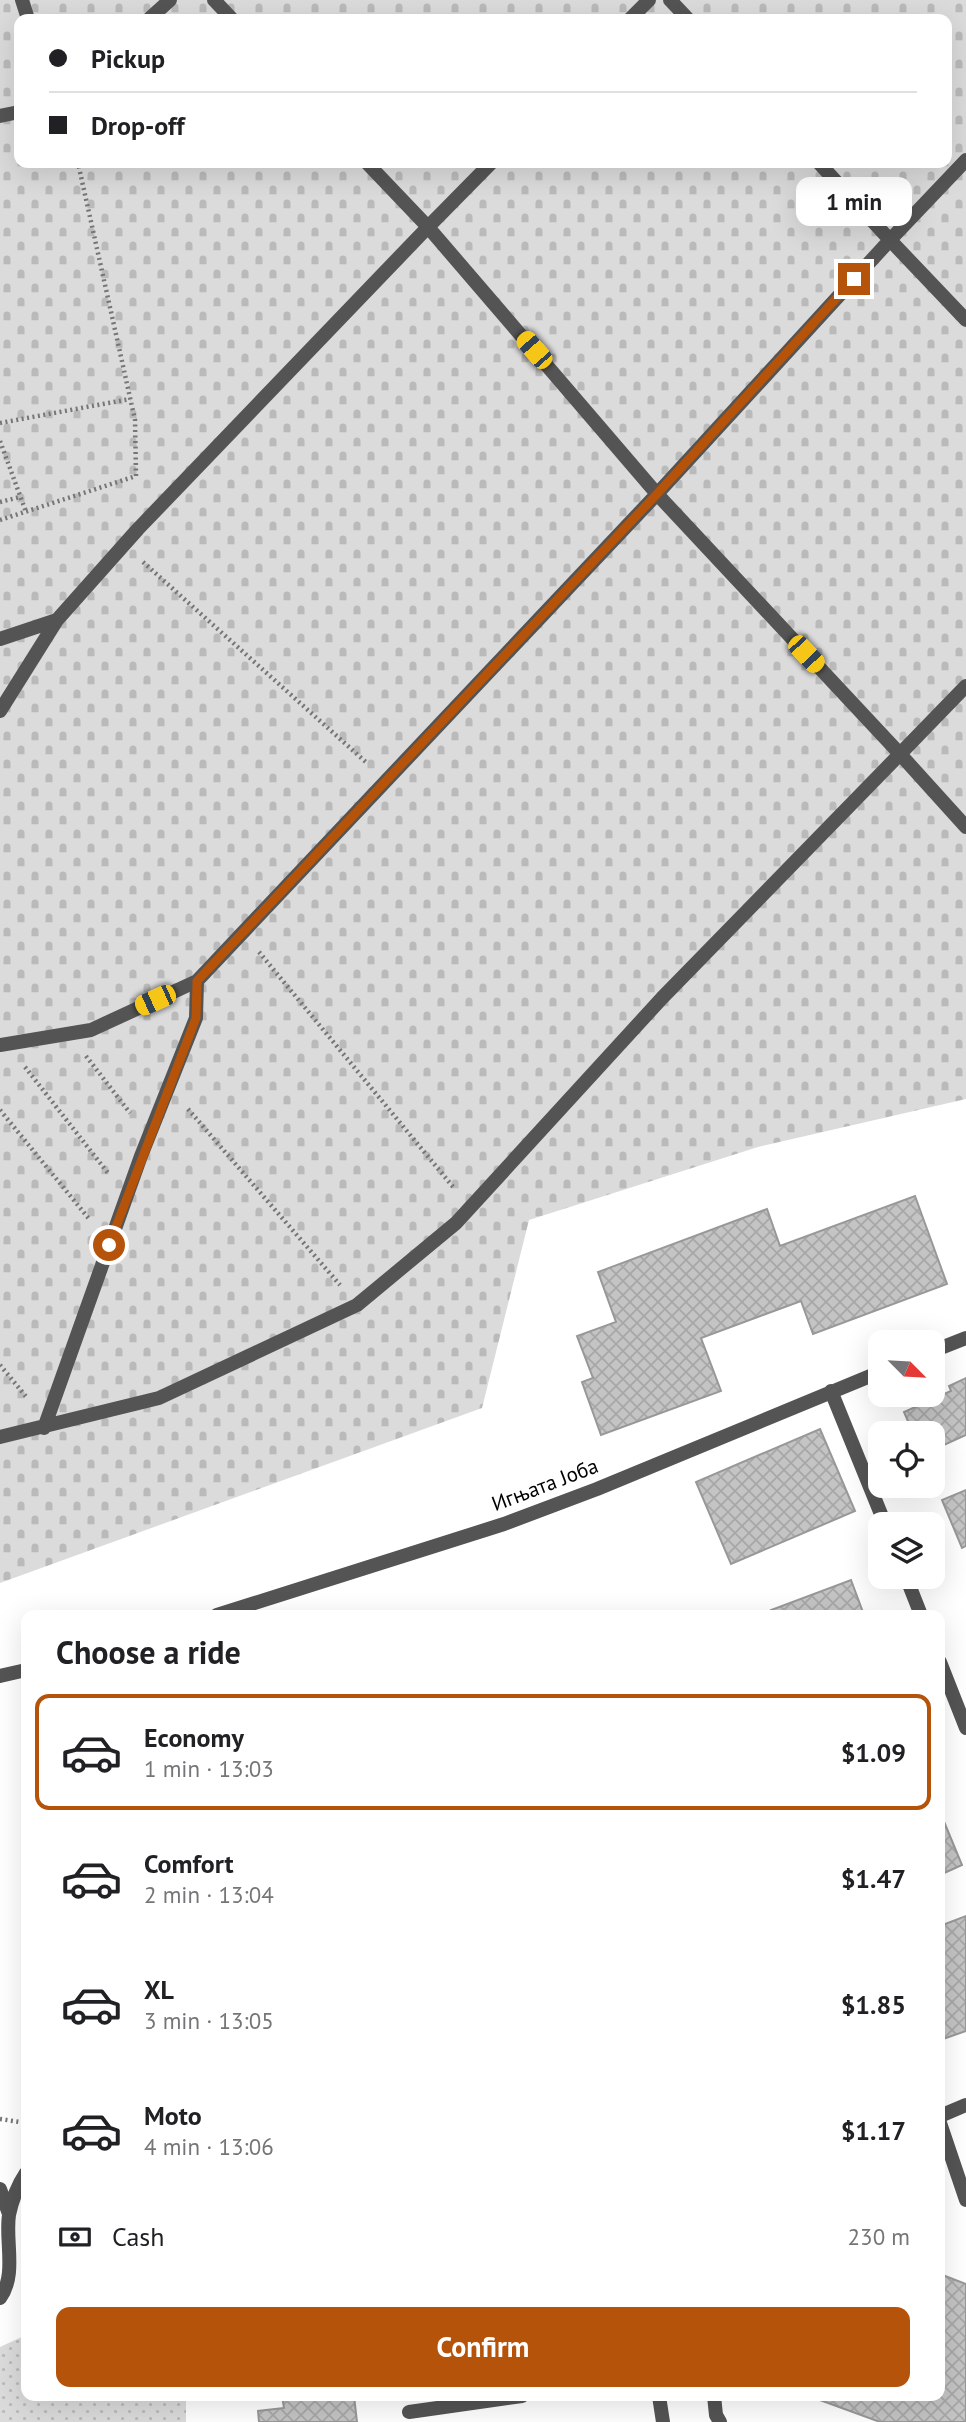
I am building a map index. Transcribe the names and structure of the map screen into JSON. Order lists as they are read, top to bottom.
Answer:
{
  "streets": {
    "street": ["Игњата Јоба"]
  },
  "north": "bottom right",
  "page": {
    "banner": ["Pickup", "Drop-off"],
    "bubble": "1 min",
    "heading": "Choose a ride",
    "list": [
      {
        "name": "Economy",
        "note": "1 min · 13:03",
        "value": "$1.09"
      },
      {
        "name": "Comfort",
        "note": "2 min · 13:04",
        "value": "$1.47"
      },
      {
        "name": "XL",
        "note": "3 min · 13:05",
        "value": "$1.85"
      },
      {
        "name": "Moto",
        "note": "4 min · 13:06",
        "value": "$1.17"
      }
    ],
    "pay": ["Cash", "230 m"],
    "buttons": "Confirm"
  }
}
